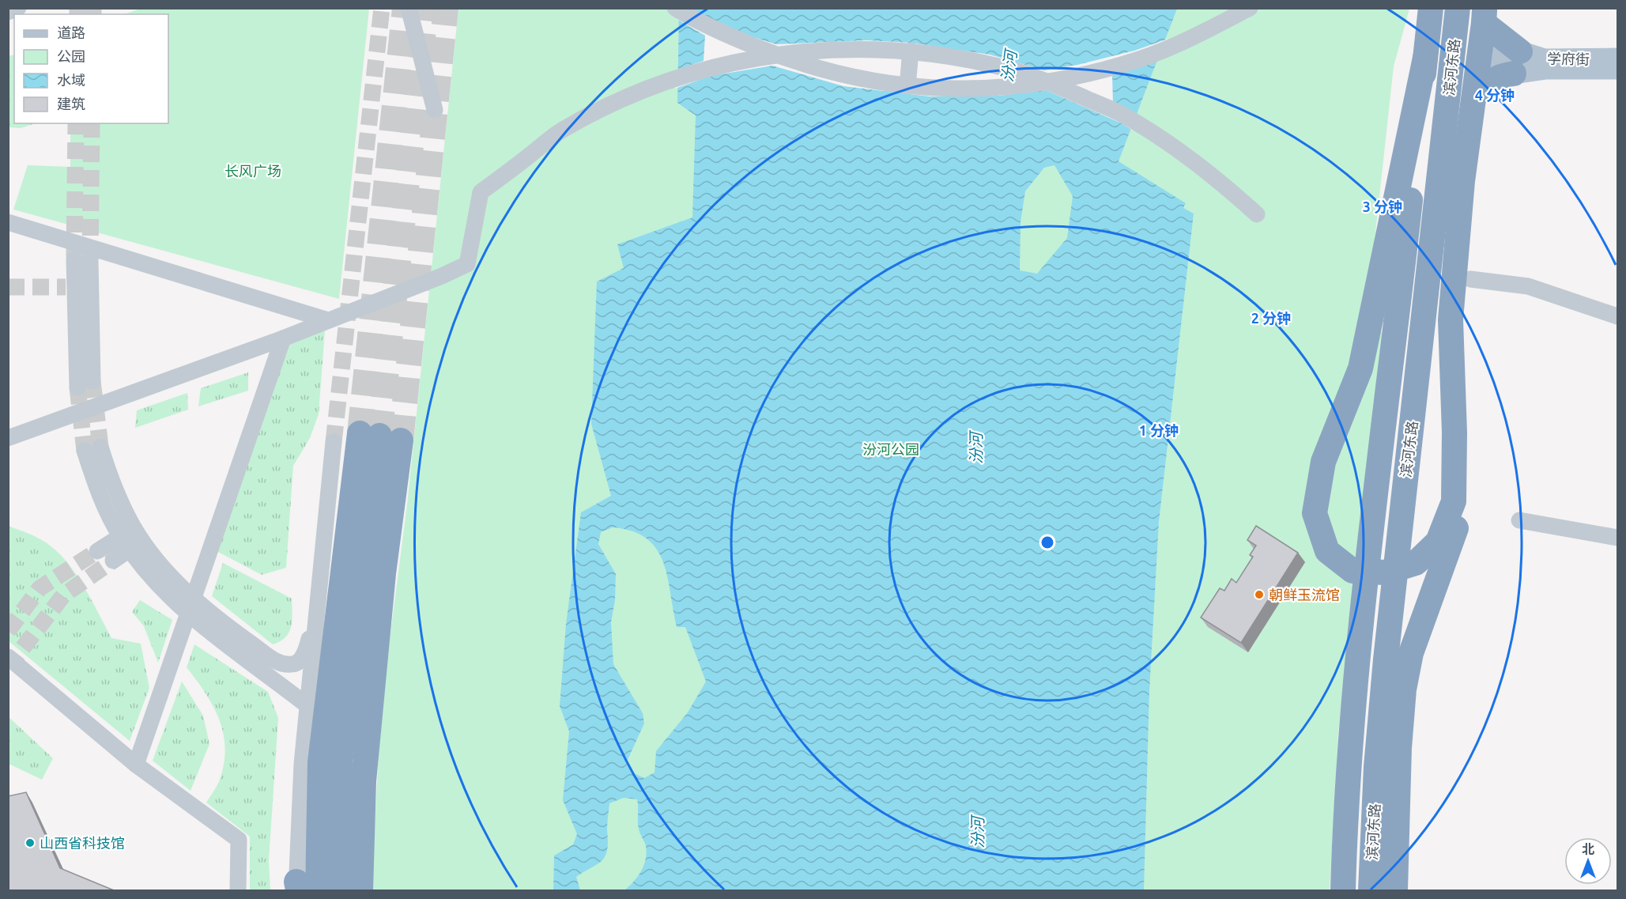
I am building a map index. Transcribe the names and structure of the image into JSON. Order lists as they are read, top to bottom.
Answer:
{
  "streets": {
    "highway": ["滨河东路"],
    "main road": ["学府街"]
  },
  "water": ["汾河"],
  "parks": ["长风广场", "汾河公园"],
  "places": ["朝鲜玉流馆", "山西省科技馆"],
  "legend": [
    "道路",
    "公园",
    "水域",
    "建筑"
  ],
  "north": "top",
  "rings": [
    "4 分钟",
    "3 分钟",
    "2 分钟",
    "1 分钟"
  ]
}
